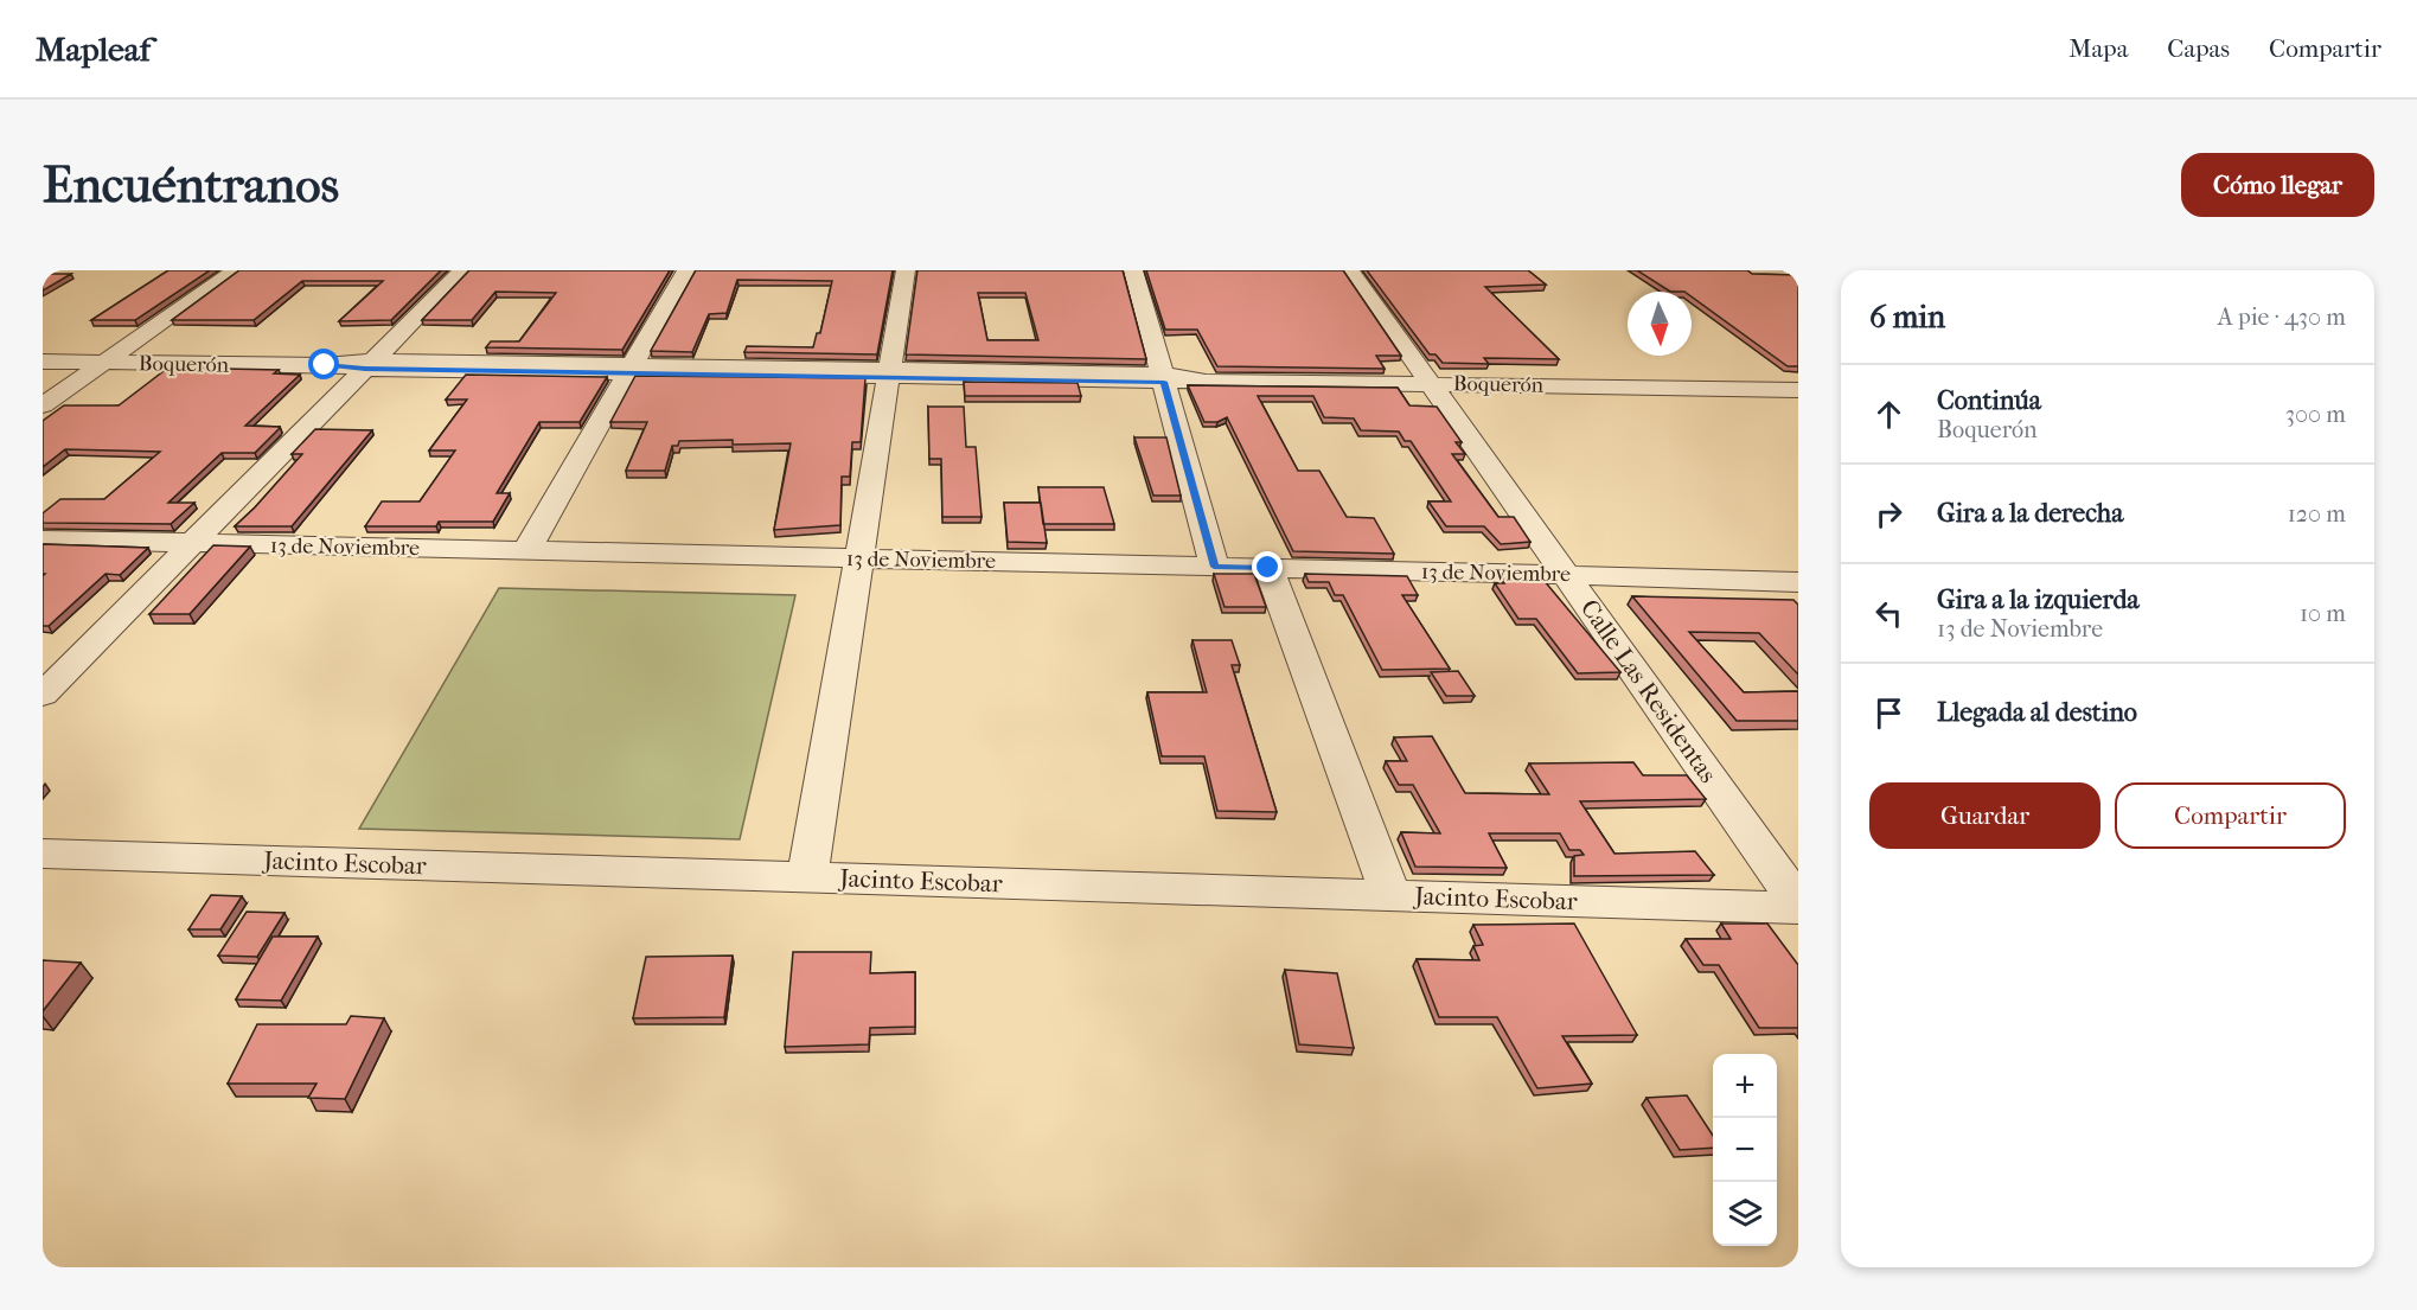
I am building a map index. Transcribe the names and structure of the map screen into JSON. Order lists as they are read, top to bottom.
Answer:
{
  "streets": {
    "street": [
      "Boquerón",
      "13 de Noviembre",
      "Calle Las Residentas",
      "Jacinto Escobar"
    ]
  },
  "crossings": [
    ["Boquerón", "Calle Las Residentas"],
    ["13 de Noviembre", "Calle Las Residentas"],
    ["Calle Las Residentas", "Jacinto Escobar"]
  ],
  "north": "bottom",
  "page": {
    "header": "Mapleaf",
    "nav": ["Mapa", "Capas", "Compartir"],
    "buttons": [
      "Cómo llegar",
      ["Guardar", "Compartir"]
    ],
    "title": "Encuéntranos",
    "heading": ["6 min", "A pie · 430 m"],
    "list": [
      ["Continúa", "Boquerón", "300 m"],
      ["Gira a la derecha", "120 m"],
      ["Gira a la izquierda", "13 de Noviembre", "10 m"],
      "Llegada al destino"
    ],
    "map_buttons": ["+", "−"]
  }
}
